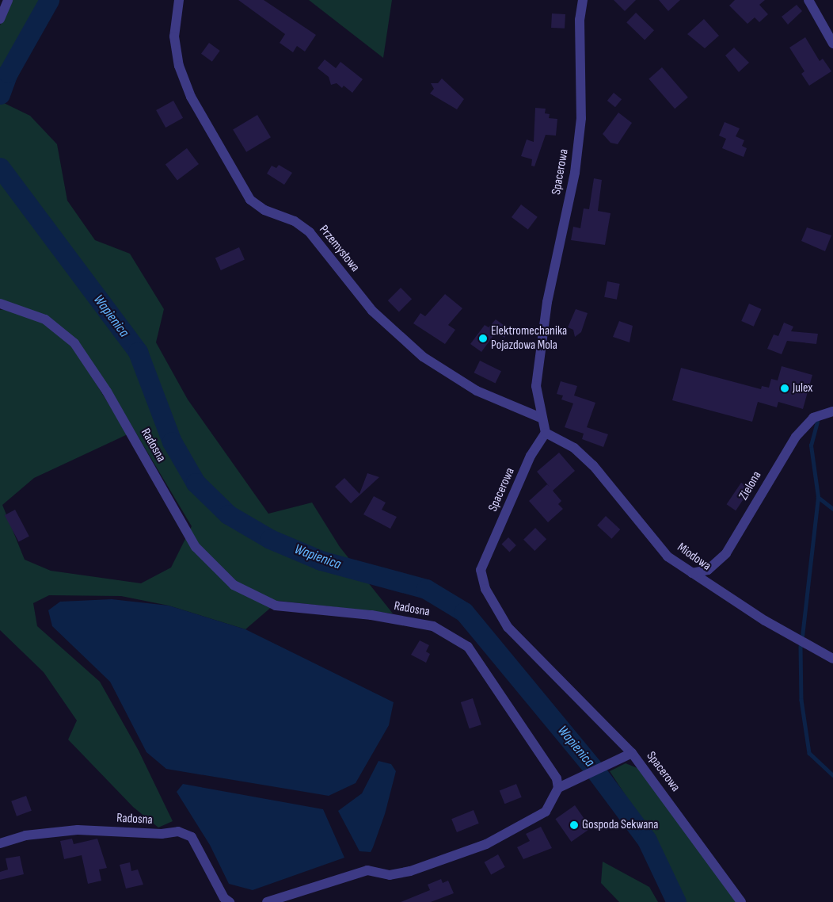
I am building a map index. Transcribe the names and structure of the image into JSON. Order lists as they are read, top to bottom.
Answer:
{
  "streets": {
    "street": [
      "Spacerowa",
      "Przemysłowa",
      "Radosna",
      "Zielona",
      "Miodowa"
    ]
  },
  "crossings": [
    ["Spacerowa", "Przemysłowa"],
    ["Spacerowa", "Miodowa"],
    ["Zielona", "Miodowa"]
  ],
  "water": ["Wapienica"],
  "places": ["Elektromechanika Pojazdowa Mola", "Julex", "Gospoda Sekwana"]
}
